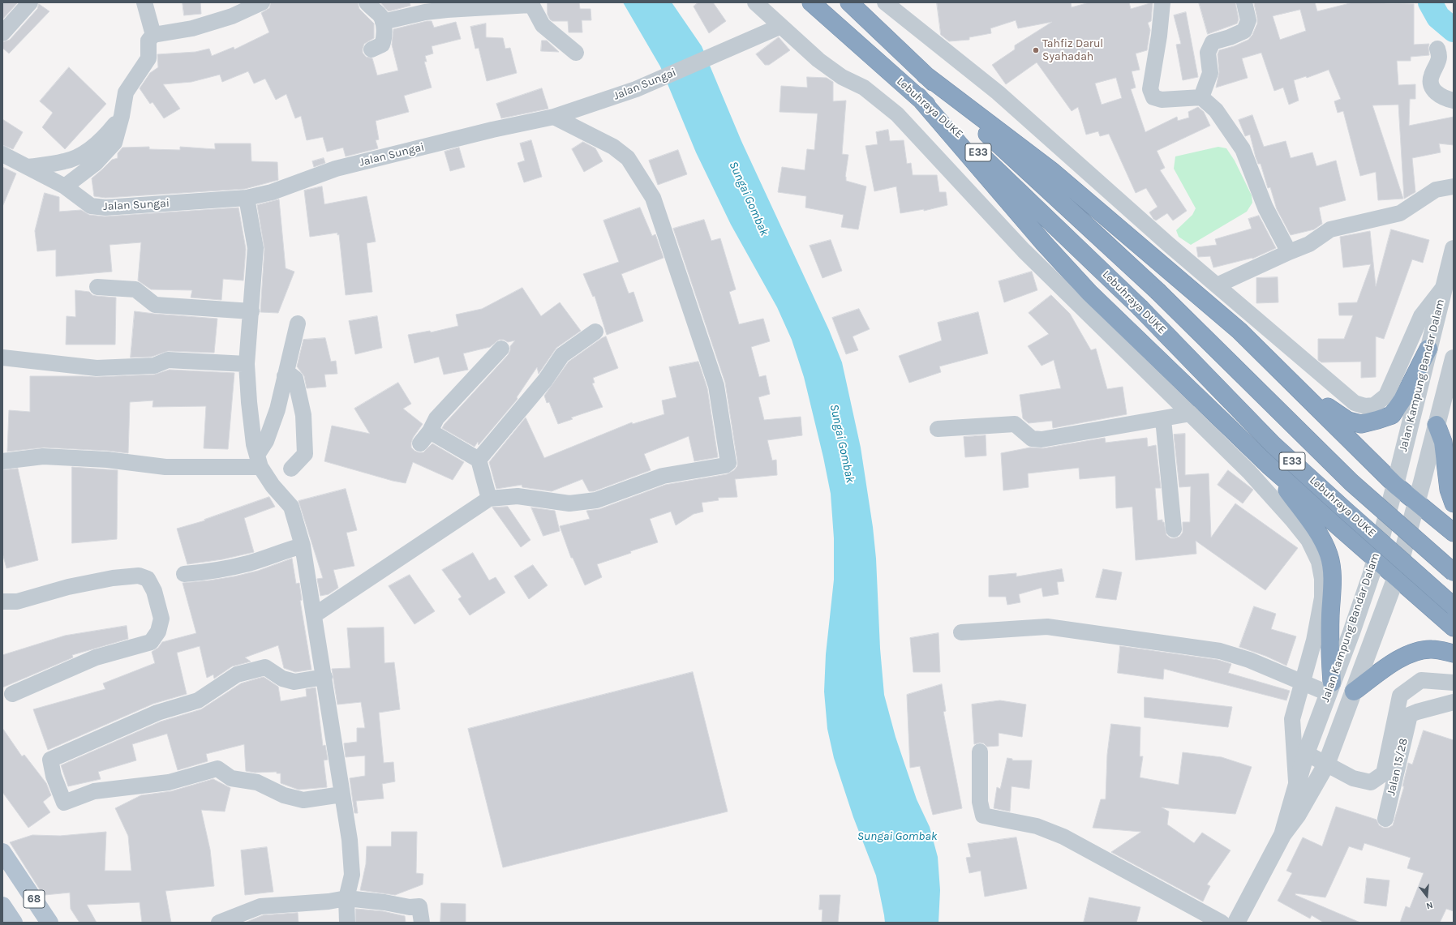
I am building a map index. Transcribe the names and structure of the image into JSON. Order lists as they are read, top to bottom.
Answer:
{
  "streets": {
    "highway": ["Lebuhraya DUKE", "E33"],
    "main road": ["68"],
    "street": ["Jalan Sungai", "Jalan Kampung Bandar Dalam", "Jalan 15/28"]
  },
  "water": ["Sungai Gombak"],
  "places": ["Tahfiz Darul Syahadah"],
  "north": "bottom"
}
